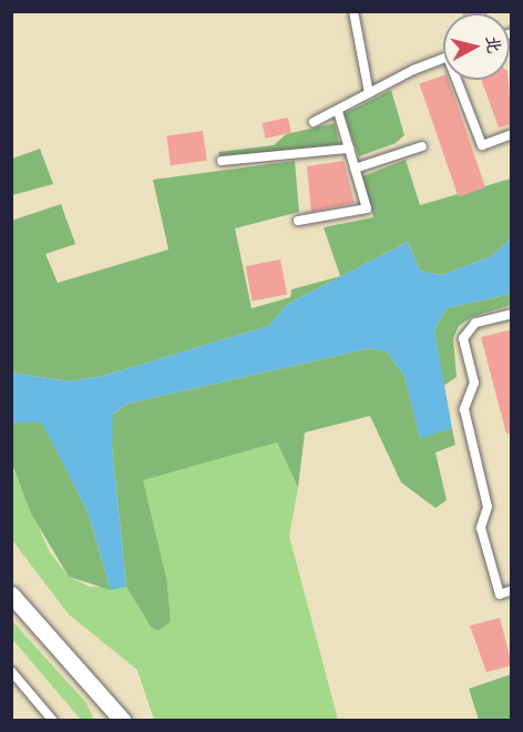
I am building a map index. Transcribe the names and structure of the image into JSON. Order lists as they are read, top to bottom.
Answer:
{
  "north": "right"
}
